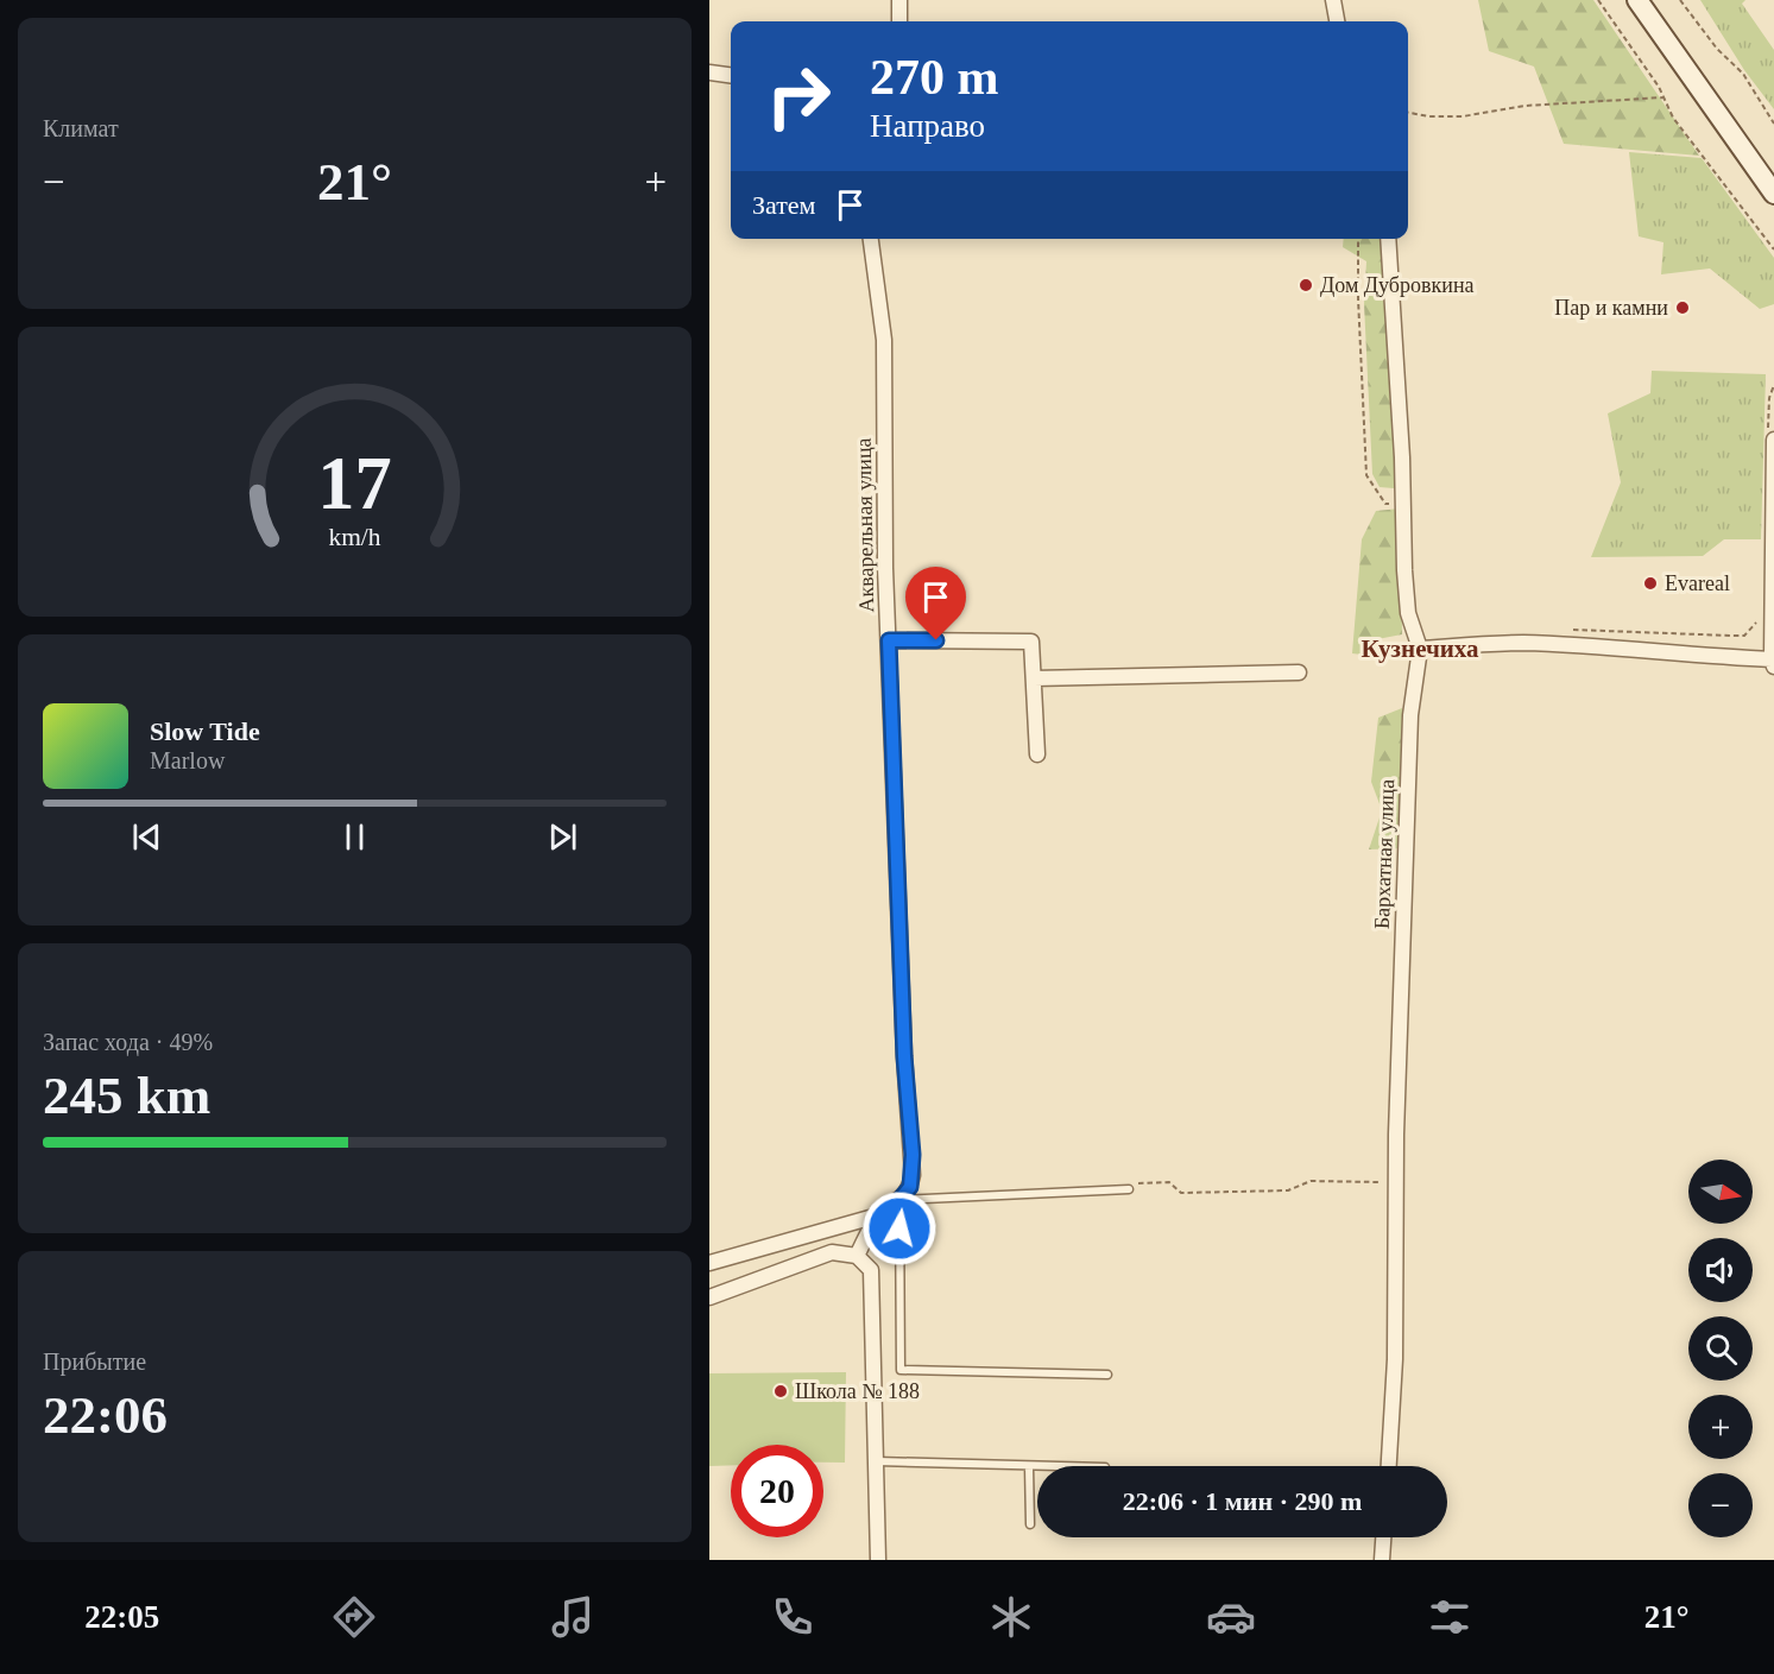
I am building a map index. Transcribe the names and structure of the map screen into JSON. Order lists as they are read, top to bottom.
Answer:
{
  "streets": {
    "street": ["Акварельная улица", "Бархатная улица"]
  },
  "districts": ["Кузнечиха"],
  "places": [
    "Дом Дубровкина",
    "Пар и камни",
    "Evareal",
    "Школа № 188"
  ],
  "north": "right",
  "page": {
    "tile": [
      "Климат",
      ["Запас хода · 49%", "245 km"],
      ["Прибытие", "22:06"]
    ],
    "turn": ["270 m", "Направо"],
    "heat": ["−", "21°", "+"],
    "then": "Затем",
    "song": ["Slow Tide", "Marlow"],
    "map_buttons": ["+", "−"],
    "limit": "20",
    "trip": "22:06 · 1 мин · 290 m",
    "tabs": ["22:05", "21°"],
    "gauge": ["17", "km/h"]
  }
}
